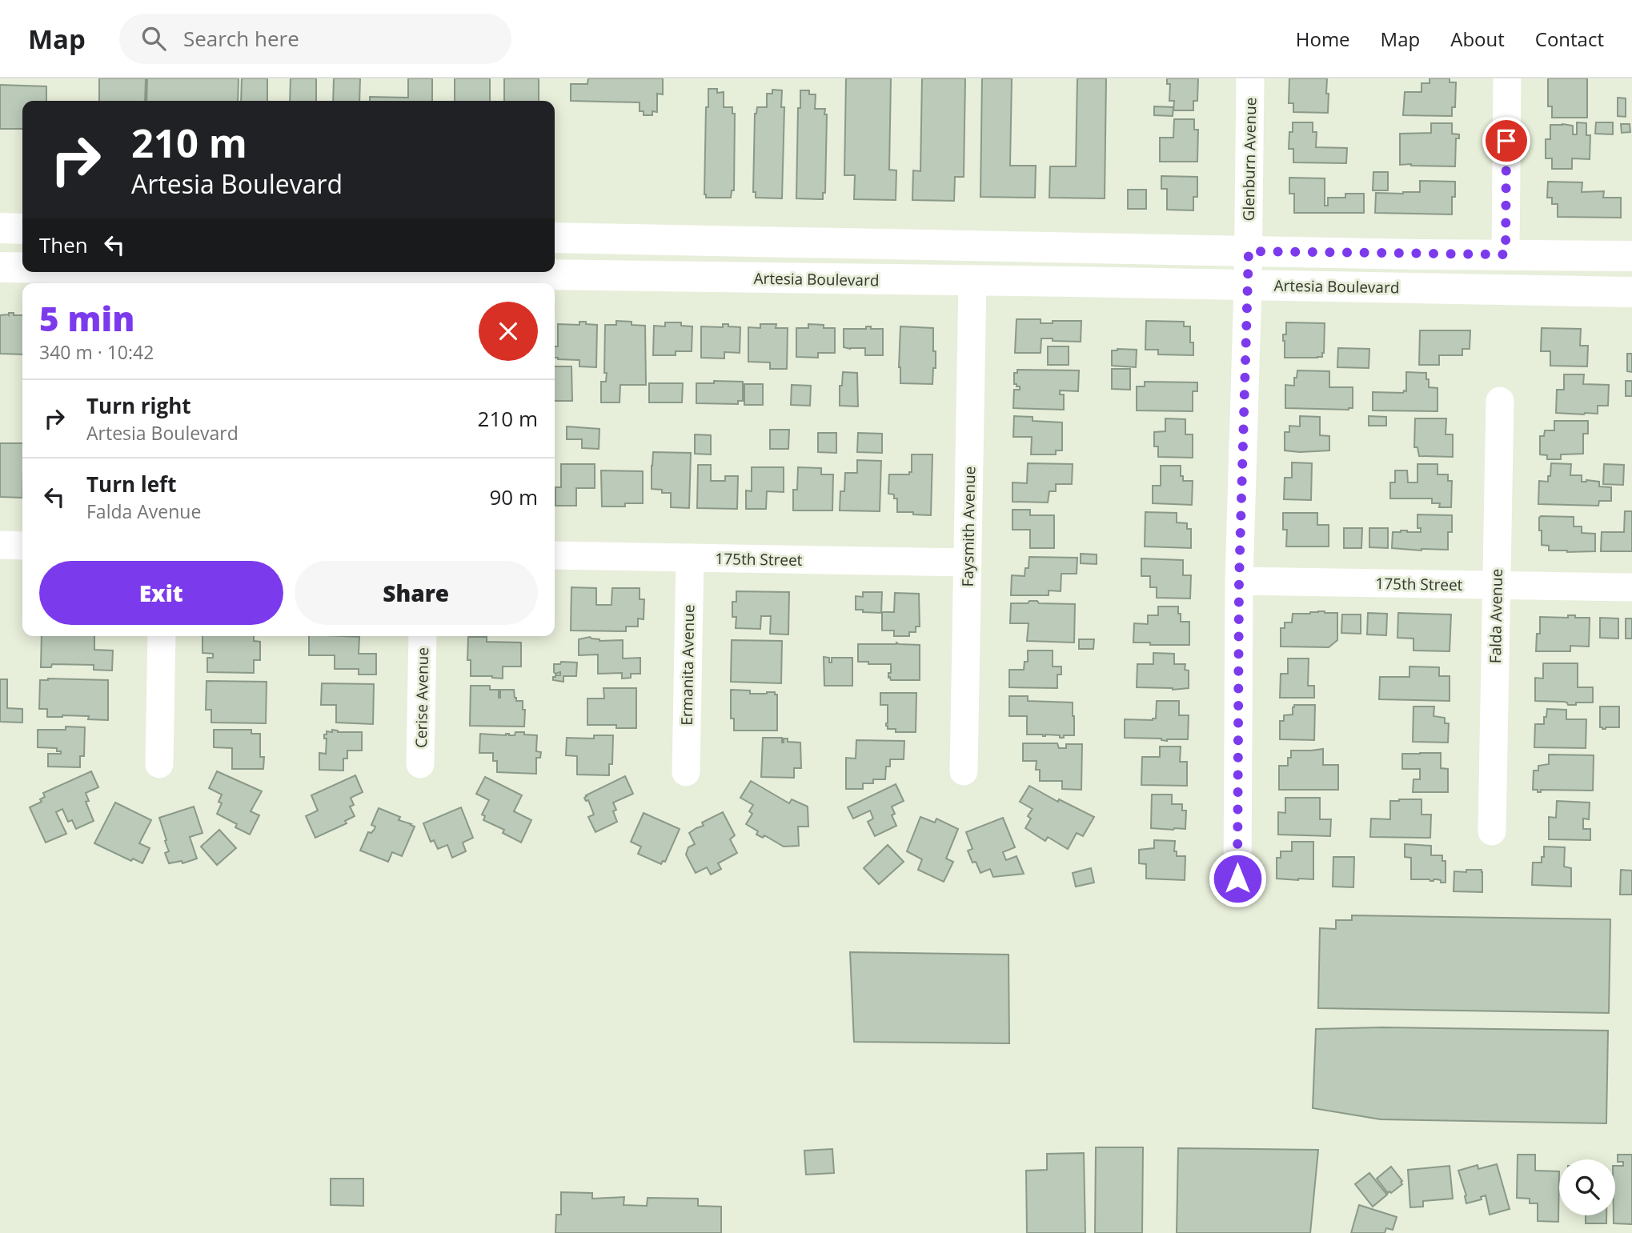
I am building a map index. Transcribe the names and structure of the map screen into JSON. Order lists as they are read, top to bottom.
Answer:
{
  "streets": {
    "main road": ["Artesia Boulevard"],
    "street": [
      "Glenburn Avenue",
      "Faysmith Avenue",
      "175th Street",
      "Falda Avenue",
      "Ermanita Avenue",
      "Cerise Avenue"
    ]
  },
  "crossings": [
    ["Glenburn Avenue", "Artesia Boulevard"],
    ["Glenburn Avenue", "175th Street"],
    ["Artesia Boulevard", "Faysmith Avenue"],
    ["Faysmith Avenue", "175th Street"],
    ["175th Street", "Falda Avenue"],
    ["175th Street", "Ermanita Avenue"]
  ],
  "page": {
    "header": "Map",
    "search": "Search here",
    "nav": [
      "Home",
      "Map",
      "About",
      "Contact"
    ],
    "turn": ["210 m", "Artesia Boulevard"],
    "then": "Then",
    "heading": ["5 min", "340 m · 10:42"],
    "list": [
      {
        "name": "Turn right",
        "note": "Artesia Boulevard",
        "value": "210 m"
      },
      {
        "name": "Turn left",
        "note": "Falda Avenue",
        "value": "90 m"
      }
    ],
    "buttons": ["Exit", "Share"]
  }
}
